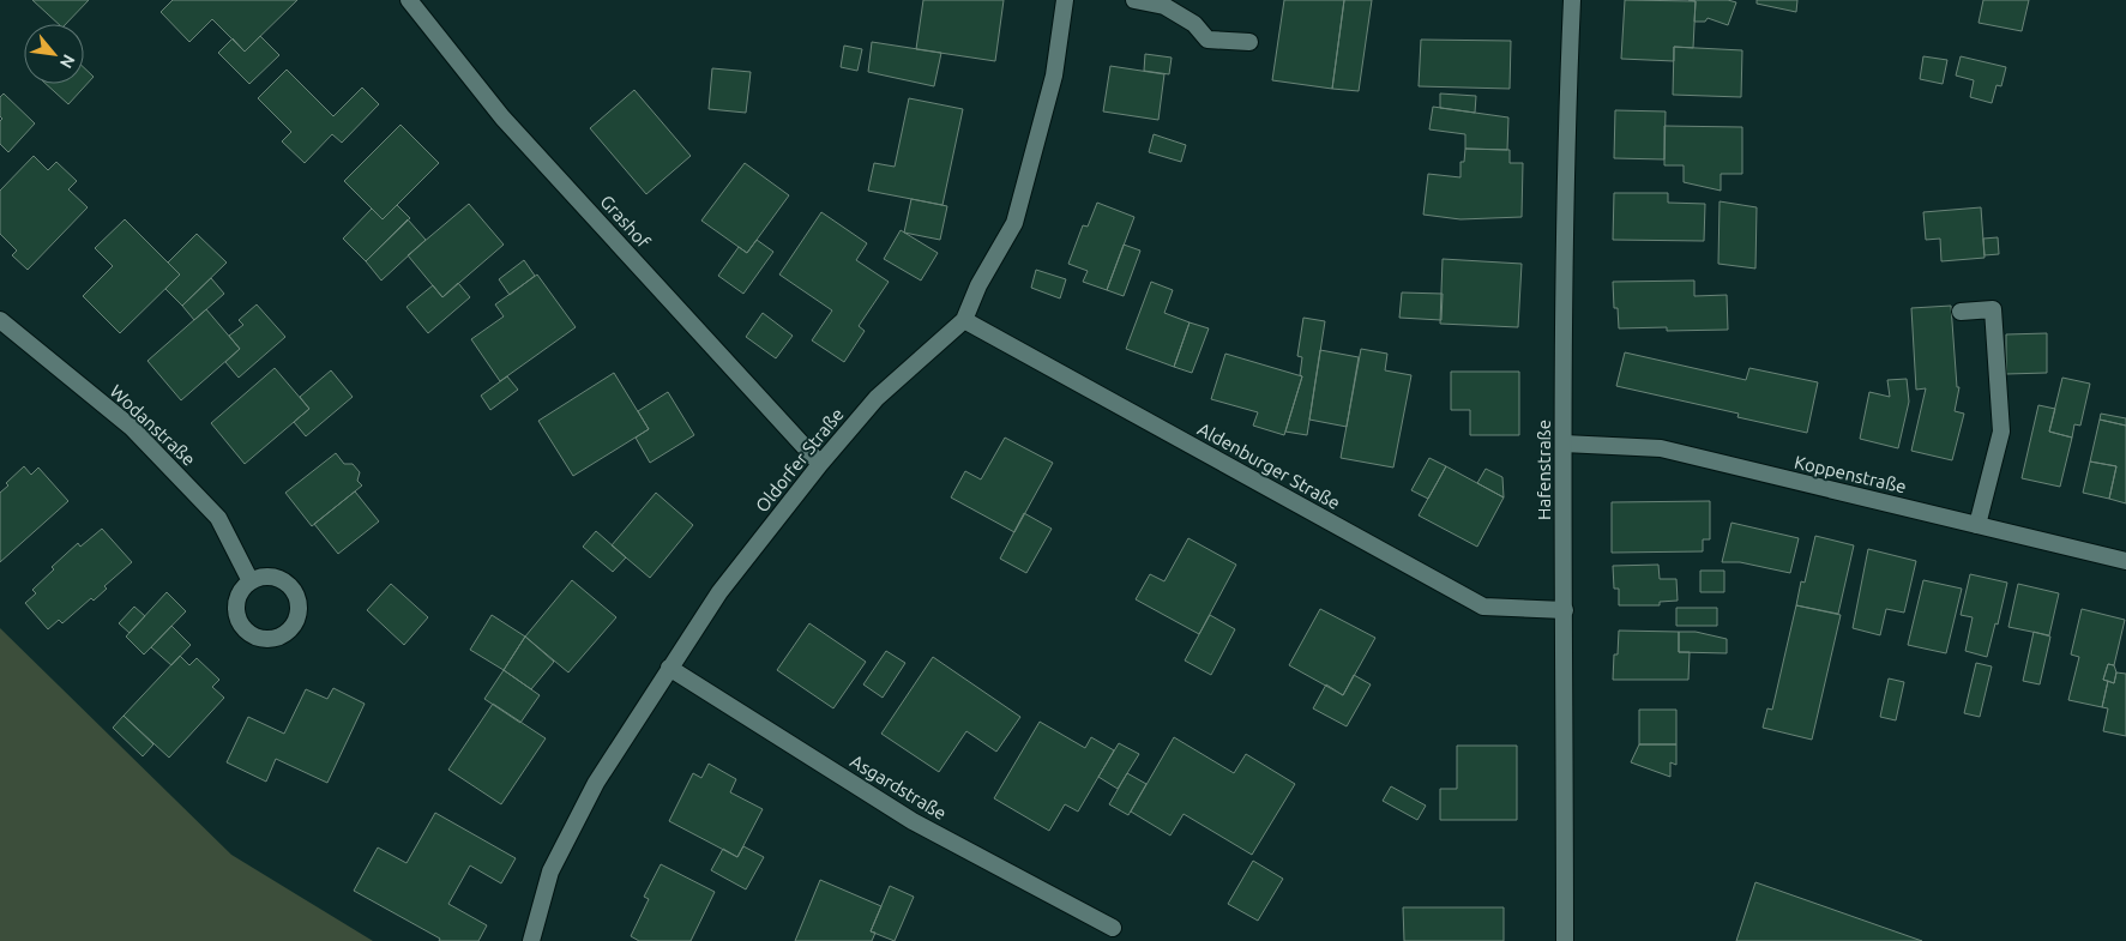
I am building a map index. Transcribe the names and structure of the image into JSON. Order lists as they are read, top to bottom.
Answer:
{
  "streets": {
    "street": [
      "Grashof",
      "Wodanstraße",
      "Oldorfer Straße",
      "Aldenburger Straße",
      "Hafenstraße",
      "Koppenstraße",
      "Asgardstraße"
    ]
  },
  "crossings": [
    ["Grashof", "Oldorfer Straße"],
    ["Oldorfer Straße", "Aldenburger Straße"],
    ["Oldorfer Straße", "Asgardstraße"],
    ["Aldenburger Straße", "Hafenstraße"],
    ["Hafenstraße", "Koppenstraße"]
  ],
  "north": "bottom right"
}
